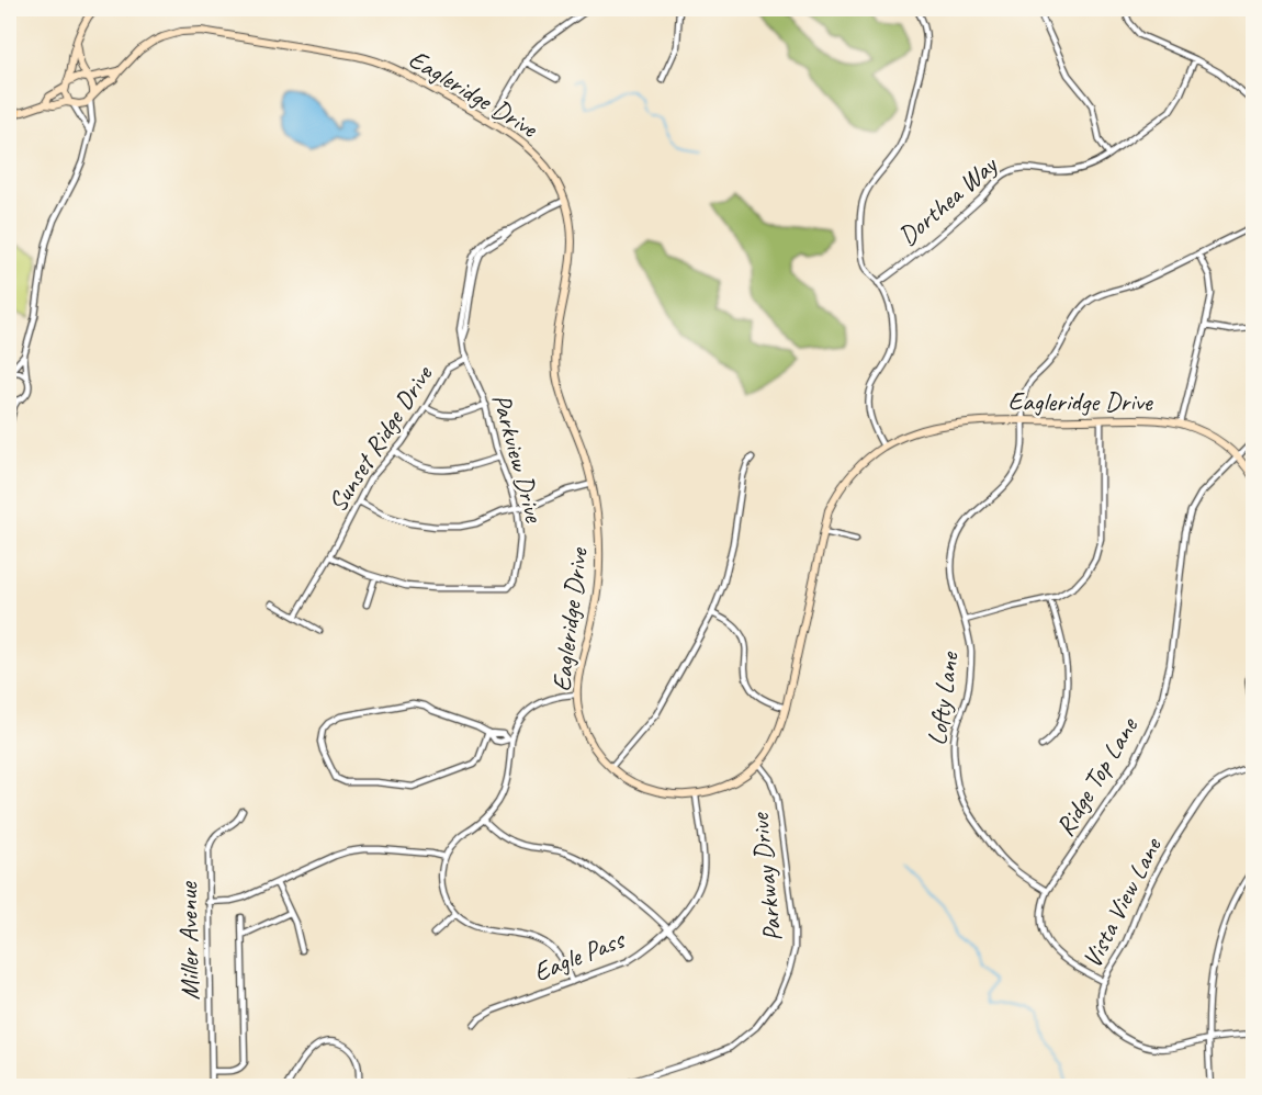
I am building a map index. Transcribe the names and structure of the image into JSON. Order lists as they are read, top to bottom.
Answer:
{
  "streets": {
    "main road": ["Eagleridge Drive"],
    "street": [
      "Dorthea Way",
      "Sunset Ridge Drive",
      "Parkview Drive",
      "Lofty Lane",
      "Ridge Top Lane",
      "Parkway Drive",
      "Vista View Lane",
      "Miller Avenue",
      "Eagle Pass"
    ]
  },
  "crossings": [
    ["Eagleridge Drive", "Parkview Drive"],
    ["Eagleridge Drive", "Lofty Lane"],
    ["Eagleridge Drive", "Ridge Top Lane"],
    ["Eagleridge Drive", "Parkway Drive"],
    ["Eagleridge Drive", "Eagle Pass"],
    ["Sunset Ridge Drive", "Parkview Drive"],
    ["Lofty Lane", "Ridge Top Lane"],
    ["Ridge Top Lane", "Vista View Lane"]
  ]
}
